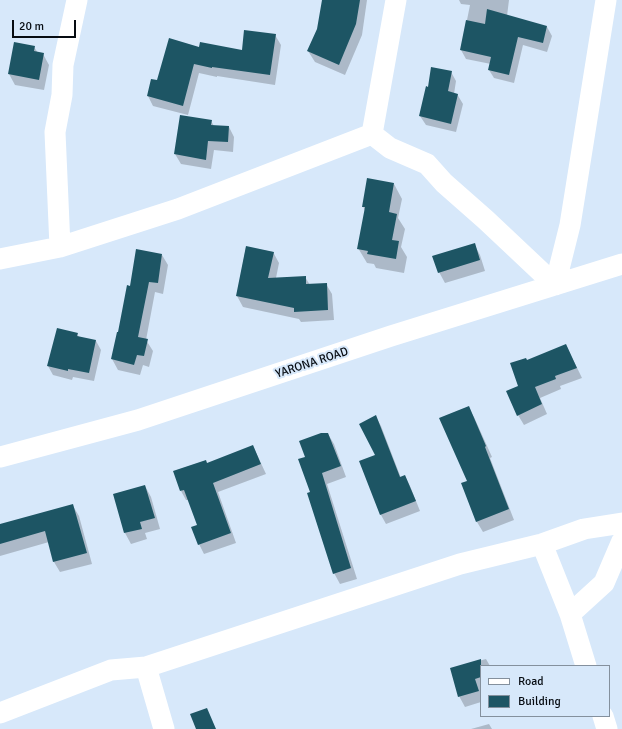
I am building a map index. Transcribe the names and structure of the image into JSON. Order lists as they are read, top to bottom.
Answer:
{
  "streets": {
    "street": ["YARONA ROAD"]
  },
  "legend": ["Road", "Building"],
  "scale_bar": "20 m"
}
